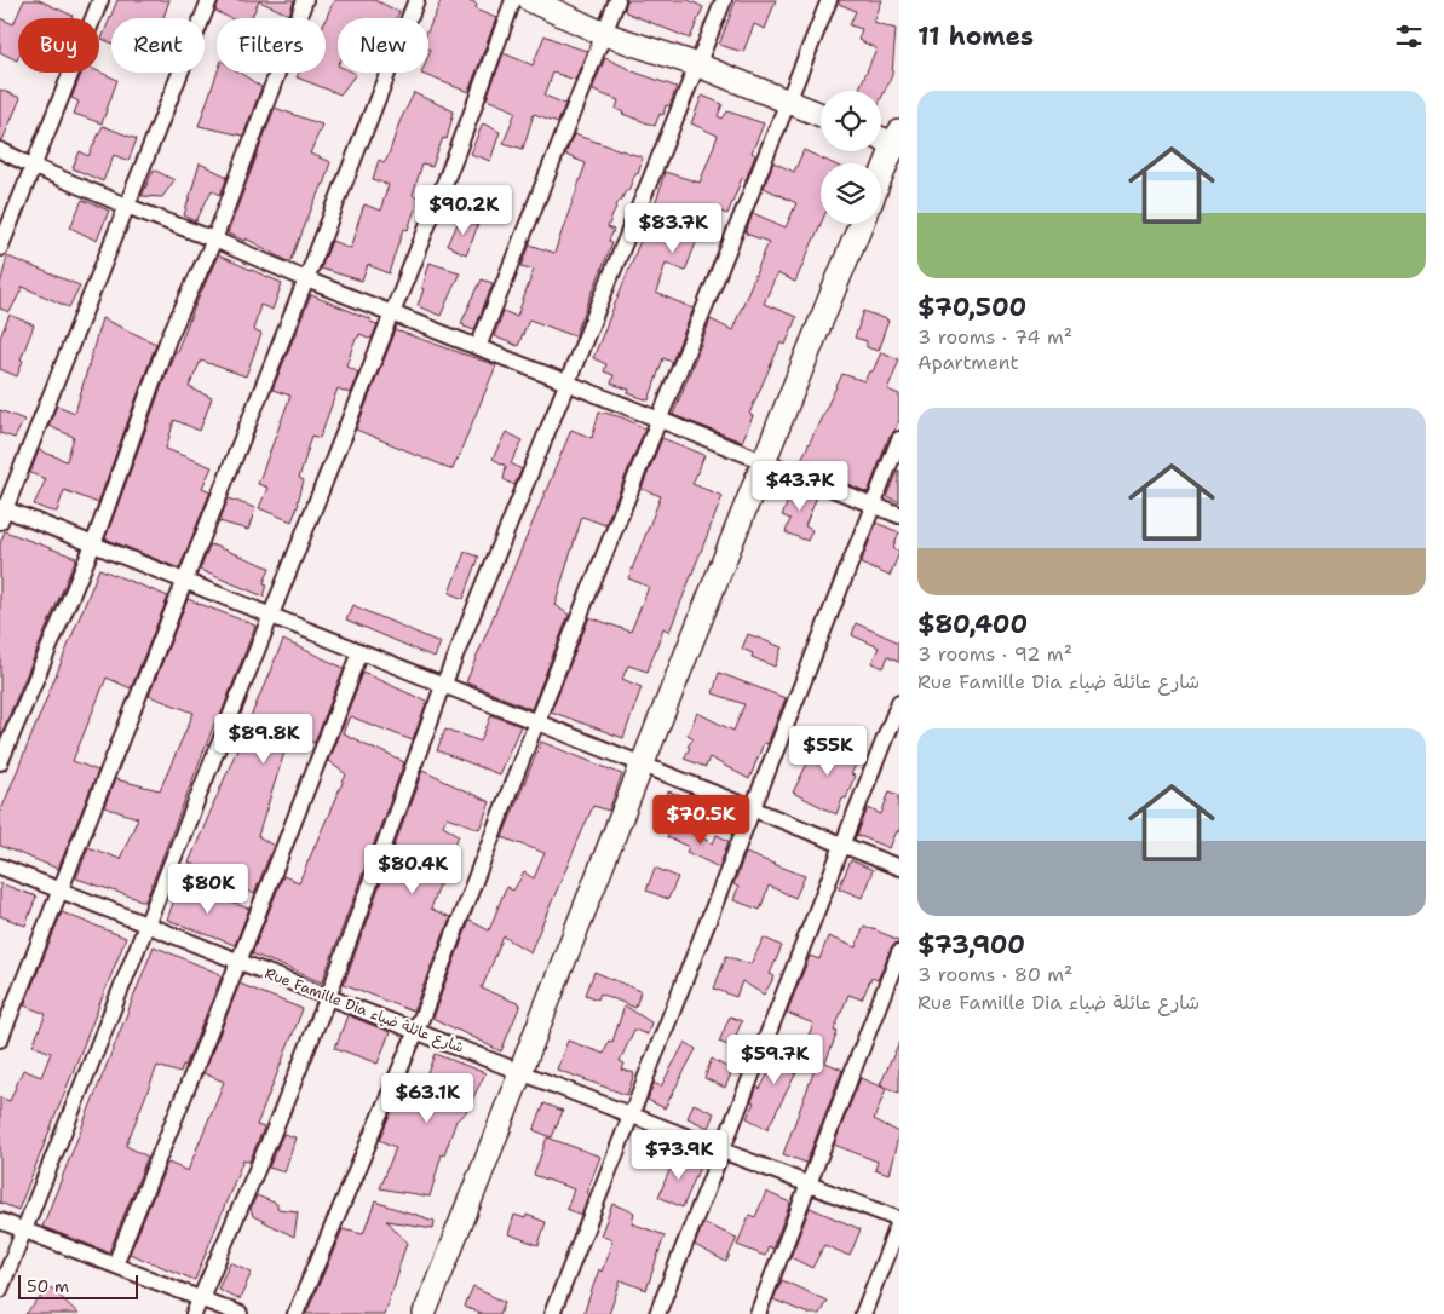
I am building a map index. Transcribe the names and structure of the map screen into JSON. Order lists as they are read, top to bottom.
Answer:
{
  "streets": {
    "street": ["Rue Famille Dia شارع عائلة ضياء"]
  },
  "scale_bar": "50 m",
  "page": {
    "heading": "11 homes",
    "chip": [
      "Buy",
      "Rent",
      "Filters",
      "New"
    ],
    "list": [
      {
        "name": "$70,500",
        "note": "3 rooms · 74 m² · Apartment"
      },
      {
        "name": "$80,400",
        "note": "3 rooms · 92 m² · Rue Famille Dia شارع عائلة ضياء"
      },
      {
        "name": "$73,900",
        "note": "3 rooms · 80 m² · Rue Famille Dia شارع عائلة ضياء"
      }
    ],
    "price": [
      "$90.2K",
      "$83.7K",
      "$43.7K",
      "$89.8K",
      "$55K",
      "$70.5K",
      "$80.4K",
      "$80K",
      "$59.7K",
      "$63.1K",
      "$73.9K"
    ],
    "scale": "50 m"
  }
}
